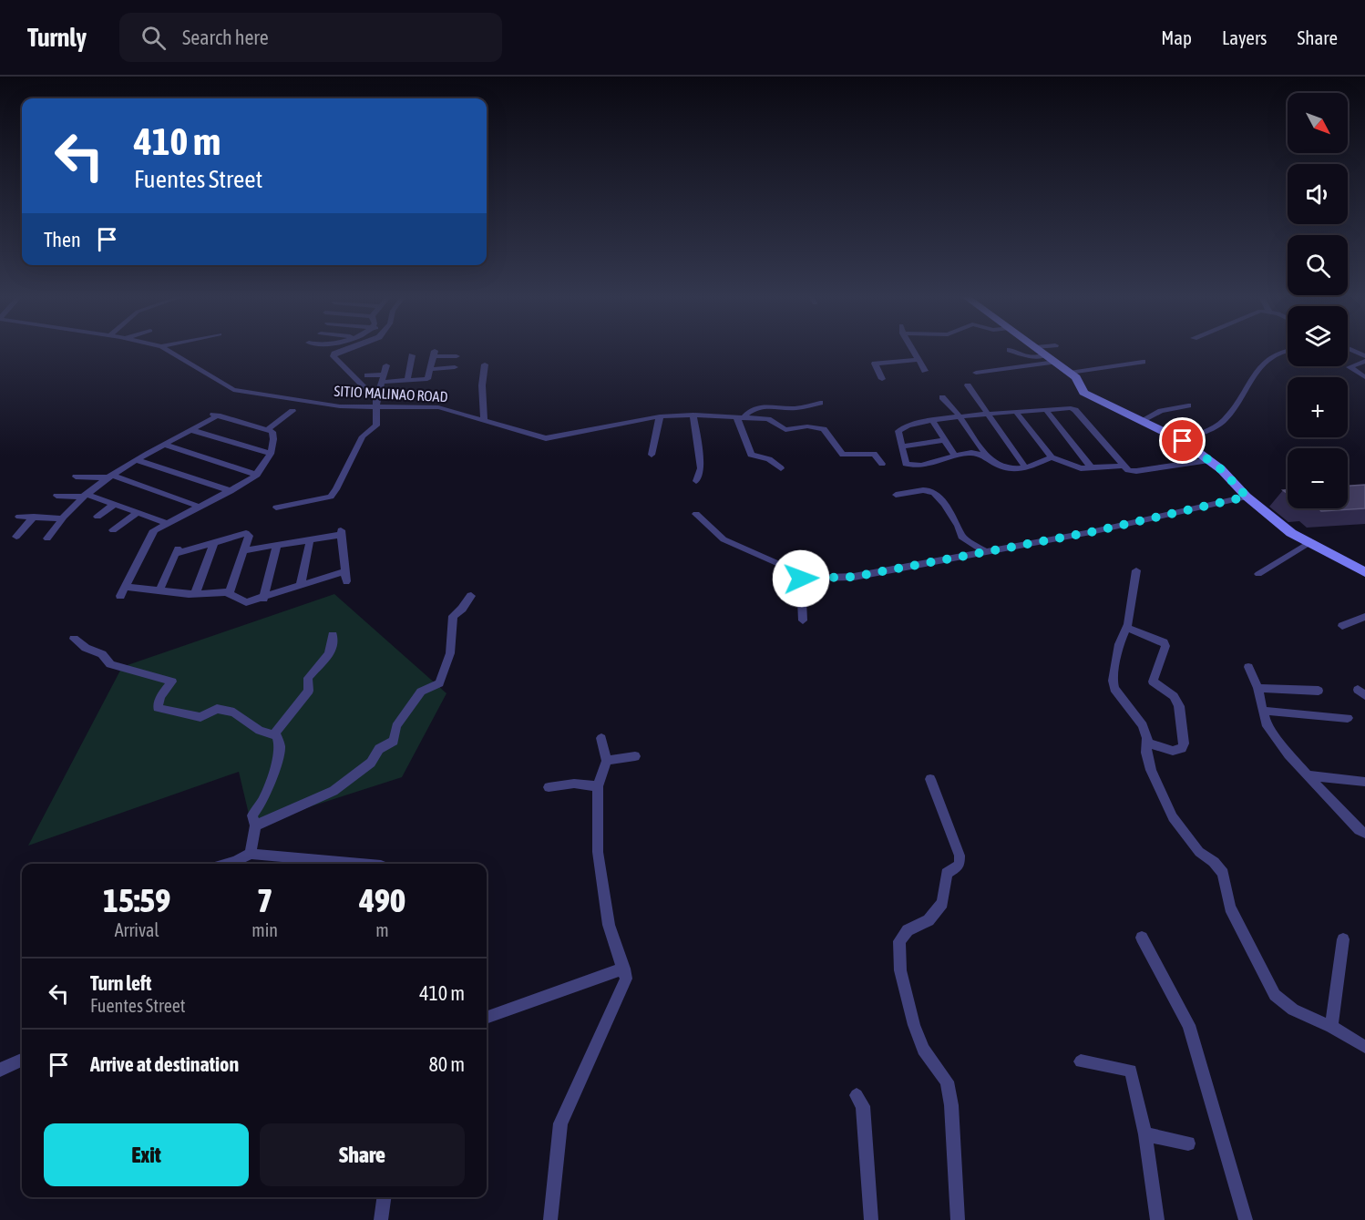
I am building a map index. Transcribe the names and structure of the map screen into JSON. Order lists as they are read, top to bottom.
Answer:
{
  "streets": {
    "street": ["SITIO MALINAO ROAD"]
  },
  "north": "bottom right",
  "page": {
    "header": "Turnly",
    "search": "Search here",
    "nav": ["Map", "Layers", "Share"],
    "map_buttons": ["+", "−"],
    "turn": ["410 m", "Fuentes Street"],
    "then": "Then",
    "eta": [
      "15:59",
      "Arrival",
      "7",
      "min",
      "490",
      "m"
    ],
    "list": [
      {
        "name": "Turn left",
        "note": "Fuentes Street",
        "value": "410 m"
      },
      {
        "name": "Arrive at destination",
        "value": "80 m"
      }
    ],
    "buttons": ["Exit", "Share"]
  }
}
